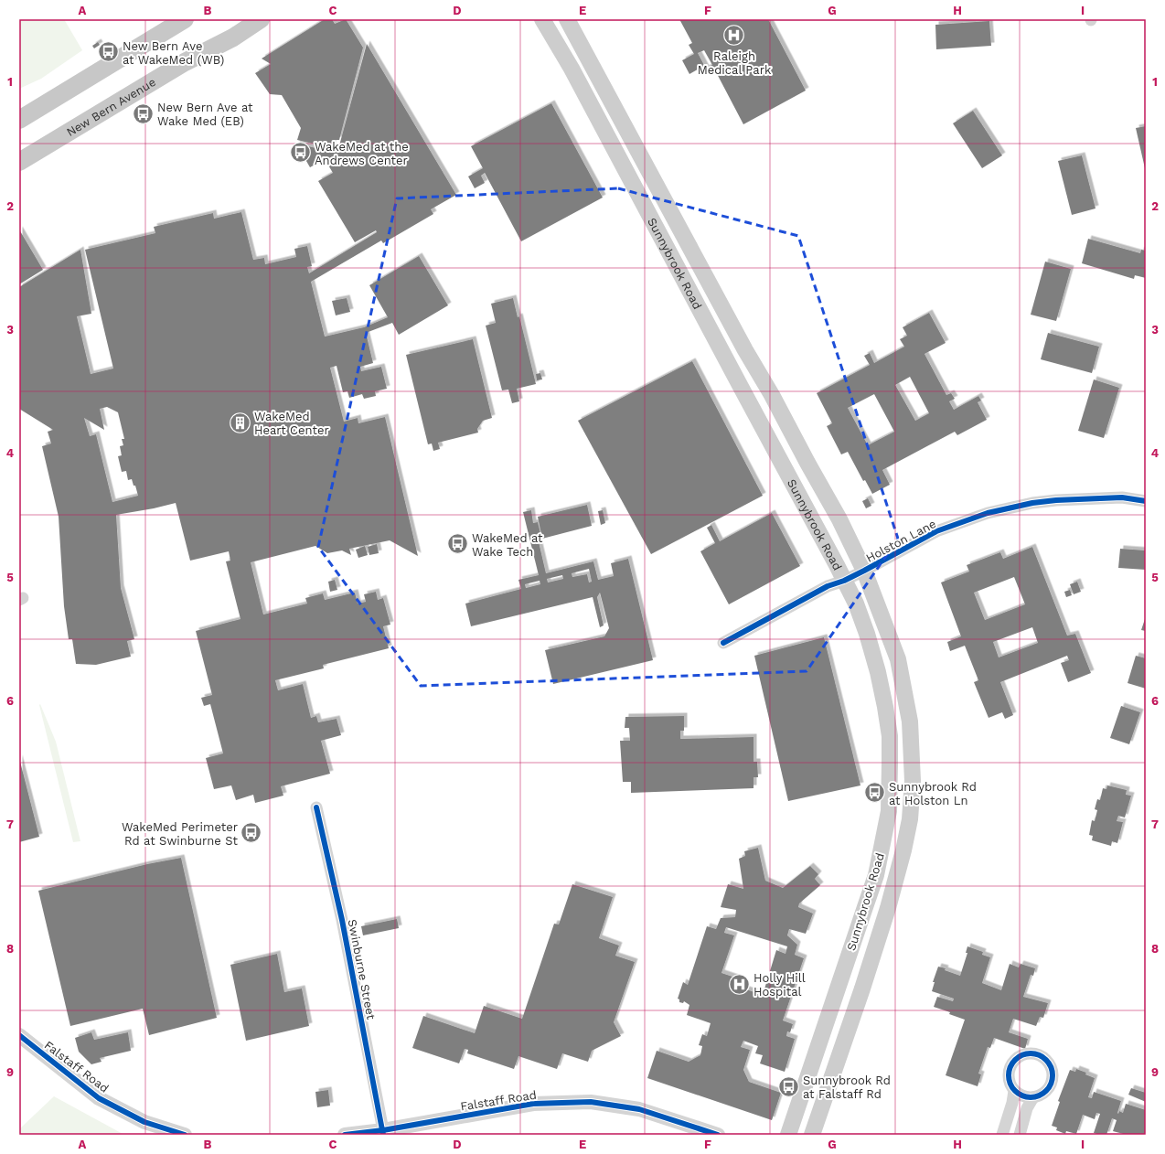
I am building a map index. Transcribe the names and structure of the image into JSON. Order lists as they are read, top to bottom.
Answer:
{
  "streets": {
    "main road": ["New Bern Avenue", "Sunnybrook Road"],
    "street": ["Holston Lane", "Swinburne Street", "Falstaff Road"]
  },
  "crossings": [
    ["Sunnybrook Road", "Holston Lane"],
    ["Swinburne Street", "Falstaff Road"]
  ],
  "places": {
    "hospital": ["Raleigh Medical Park", "Holly Hill Hospital"],
    "bus stop": [
      "New Bern Ave at WakeMed (WB)",
      "New Bern Ave at Wake Med (EB)",
      "WakeMed at the Andrews Center",
      "WakeMed at Wake Tech",
      "Sunnybrook Rd at Holston Ln",
      "WakeMed Perimeter Rd at Swinburne St",
      "Sunnybrook Rd at Falstaff Rd"
    ],
    "building": ["WakeMed Heart Center"]
  },
  "grid": {
    "columns": [
      "A",
      "B",
      "C",
      "D",
      "E",
      "F",
      "G",
      "H",
      "I"
    ],
    "rows": [
      "1",
      "2",
      "3",
      "4",
      "5",
      "6",
      "7",
      "8",
      "9"
    ]
  }
}
